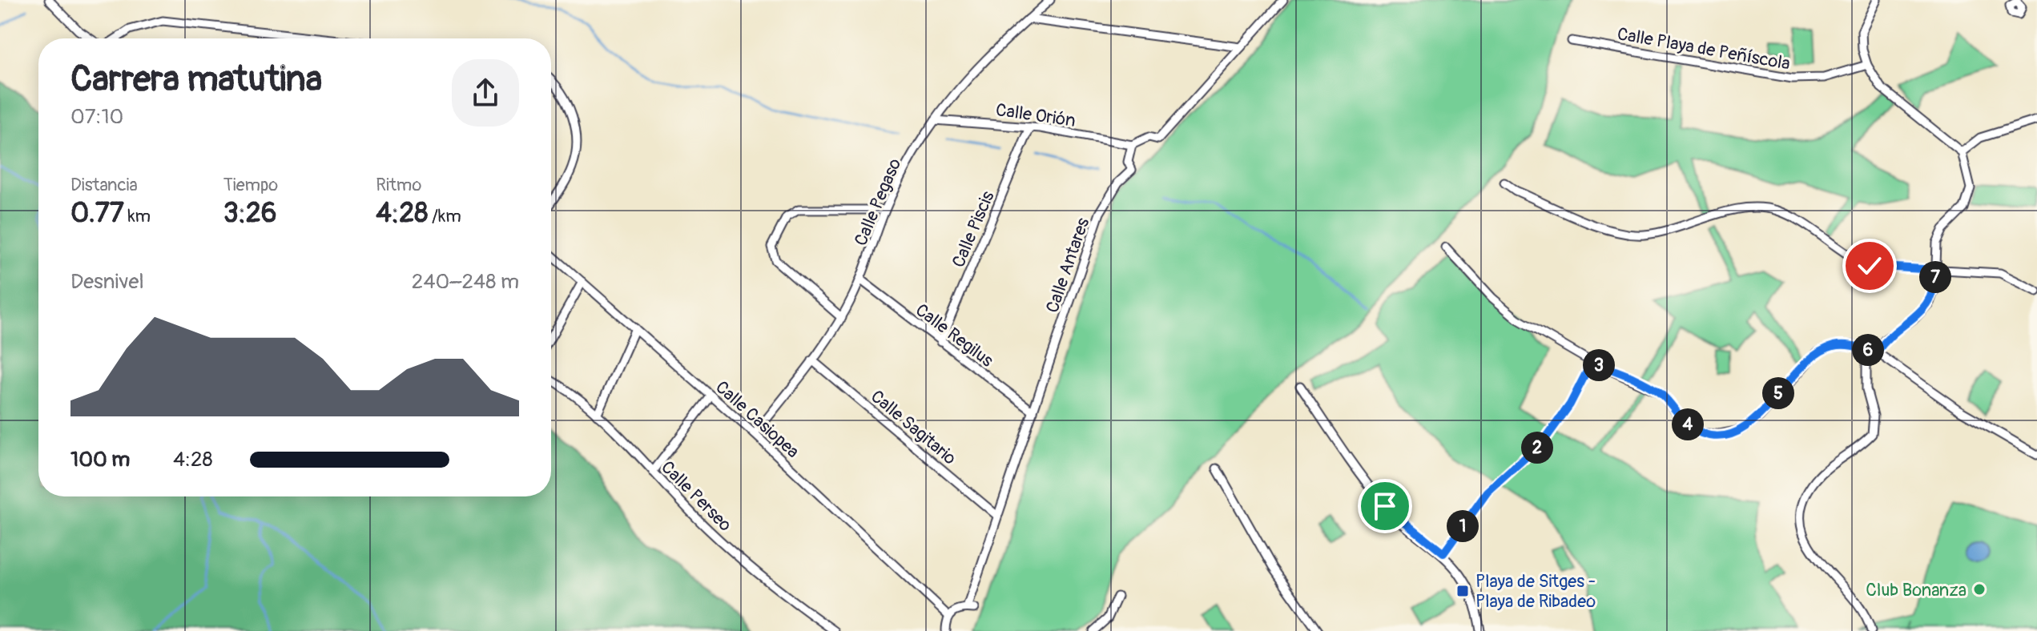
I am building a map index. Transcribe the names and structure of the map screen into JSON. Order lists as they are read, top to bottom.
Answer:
{
  "streets": {
    "street": [
      "Calle Playa de Peñíscola",
      "Calle Orión",
      "Calle Pegaso",
      "Calle Piscis",
      "Calle Antares",
      "Calle Regilus",
      "Calle Casiopea",
      "Calle Sagitario",
      "Calle Perseo"
    ]
  },
  "crossings": [
    ["Calle Orión", "Calle Pegaso"],
    ["Calle Orión", "Calle Piscis"],
    ["Calle Orión", "Calle Antares"],
    ["Calle Pegaso", "Calle Regilus"],
    ["Calle Pegaso", "Calle Casiopea"],
    ["Calle Pegaso", "Calle Sagitario"],
    ["Calle Piscis", "Calle Regilus"],
    ["Calle Antares", "Calle Regilus"],
    ["Calle Antares", "Calle Casiopea"],
    ["Calle Antares", "Calle Sagitario"]
  ],
  "places": {
    "other": ["Club Bonanza"],
    "transit": ["Playa de Sitges - Playa de Ribadeo"]
  },
  "page": {
    "heading": ["Carrera matutina", "07:10"],
    "stats": [
      ["Distancia", "0.77 km"],
      ["Tiempo", "3:26"],
      ["Ritmo", "4:28 /km"]
    ],
    "chart": ["Desnivel", "240–248 m"],
    "pins": [
      "7",
      "6",
      "3",
      "5",
      "4",
      "2",
      "1"
    ],
    "list": [
      {
        "name": "100 m",
        "note": "4:28"
      }
    ]
  }
}
